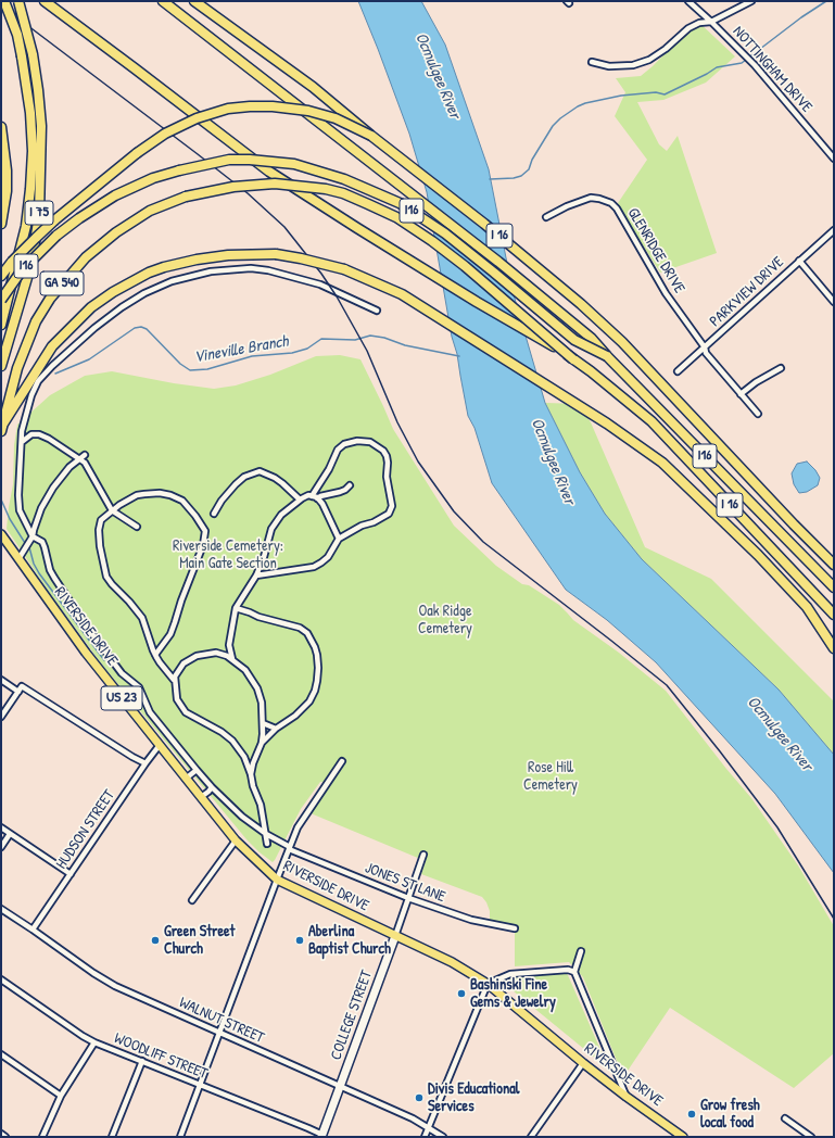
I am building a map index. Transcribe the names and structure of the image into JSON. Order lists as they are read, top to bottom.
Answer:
{
  "streets": {
    "highway": [
      "I16",
      "I 75",
      "I 16",
      "GA 540"
    ],
    "main road": ["RIVERSIDE DRIVE", "US 23"],
    "street": [
      "NOTTINGHAM DRIVE",
      "GLENRIDGE DRIVE",
      "PARKVIEW DRIVE",
      "HUDSON STREET",
      "JONES ST LANE",
      "COLLEGE STREET",
      "WALNUT STREET",
      "WOODLIFF STREET"
    ]
  },
  "crossings": [
    ["I 16", "GA 540"],
    ["GLENRIDGE DRIVE", "PARKVIEW DRIVE"],
    ["RIVERSIDE DRIVE", "HUDSON STREET"],
    ["RIVERSIDE DRIVE", "COLLEGE STREET"],
    ["HUDSON STREET", "WALNUT STREET"],
    ["JONES ST LANE", "COLLEGE STREET"],
    ["COLLEGE STREET", "WALNUT STREET"],
    ["COLLEGE STREET", "WOODLIFF STREET"]
  ],
  "water": ["Ocmulgee River", "Vineville Branch"],
  "parks": ["Riverside Cemetery: Main Gate Section", "Oak Ridge Cemetery", "Rose Hill Cemetery"],
  "places": [
    "Green Street Church",
    "Aberlina Baptist Church",
    "Bashinski Fine Gems & Jewelry",
    "Divis Educational Services",
    "Grow fresh local food"
  ]
}
